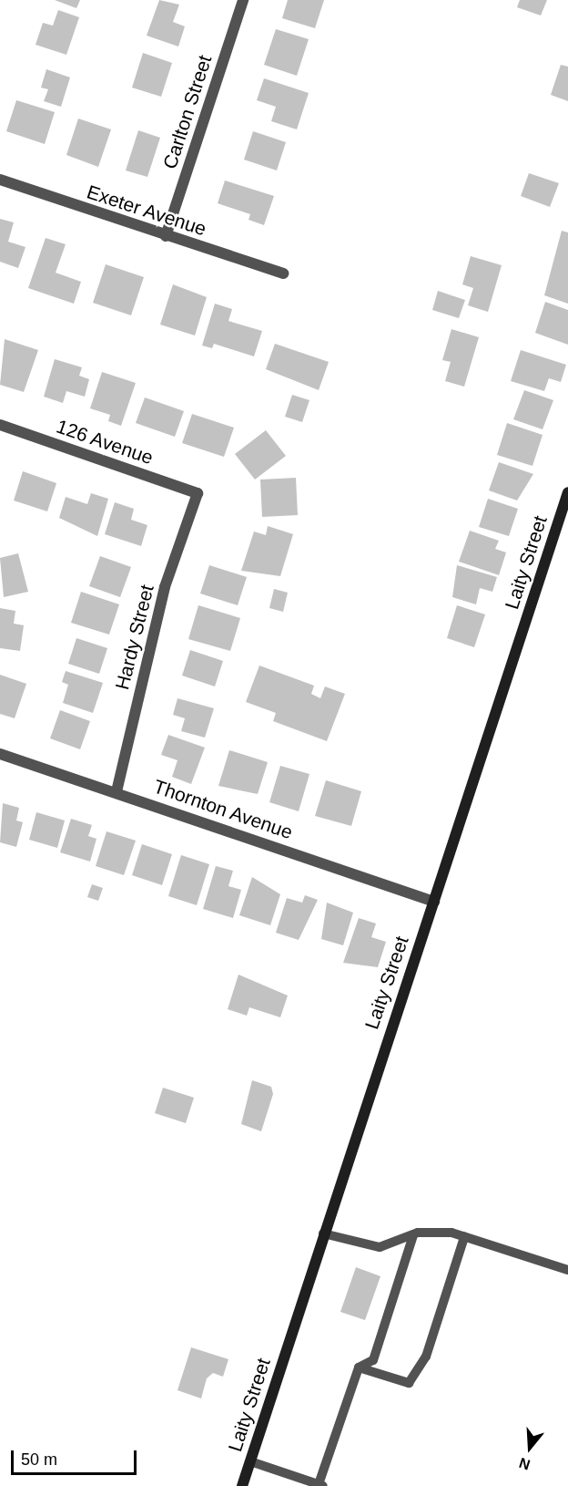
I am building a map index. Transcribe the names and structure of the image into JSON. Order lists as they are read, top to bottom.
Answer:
{
  "streets": {
    "street": [
      "Carlton Street",
      "Exeter Avenue",
      "126 Avenue",
      "Laity Street",
      "Hardy Street",
      "Thornton Avenue"
    ]
  },
  "crossings": [
    ["Carlton Street", "Exeter Avenue"],
    ["126 Avenue", "Hardy Street"],
    ["Laity Street", "Thornton Avenue"],
    ["Hardy Street", "Thornton Avenue"]
  ],
  "scale_bar": "50 m",
  "north": "bottom"
}
